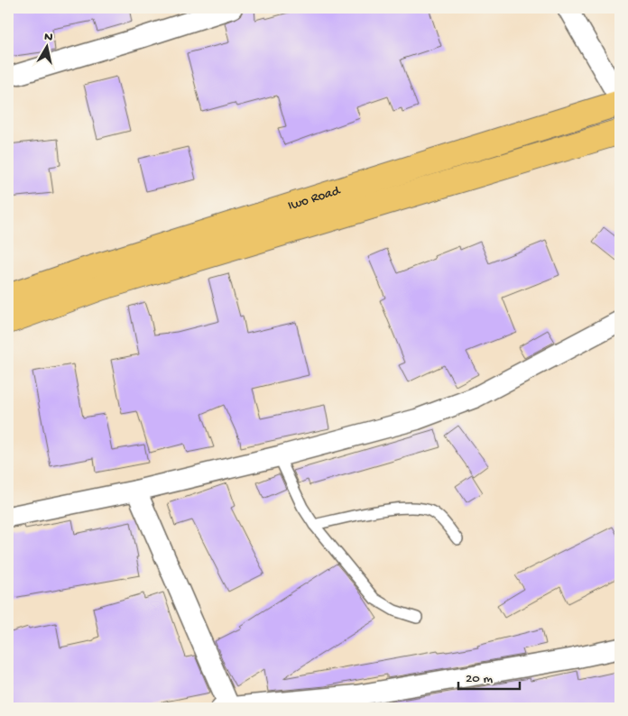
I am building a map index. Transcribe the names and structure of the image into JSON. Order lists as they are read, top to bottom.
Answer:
{
  "streets": {
    "main road": ["Iwo Road"]
  },
  "scale_bar": "20 m",
  "north": "top"
}
